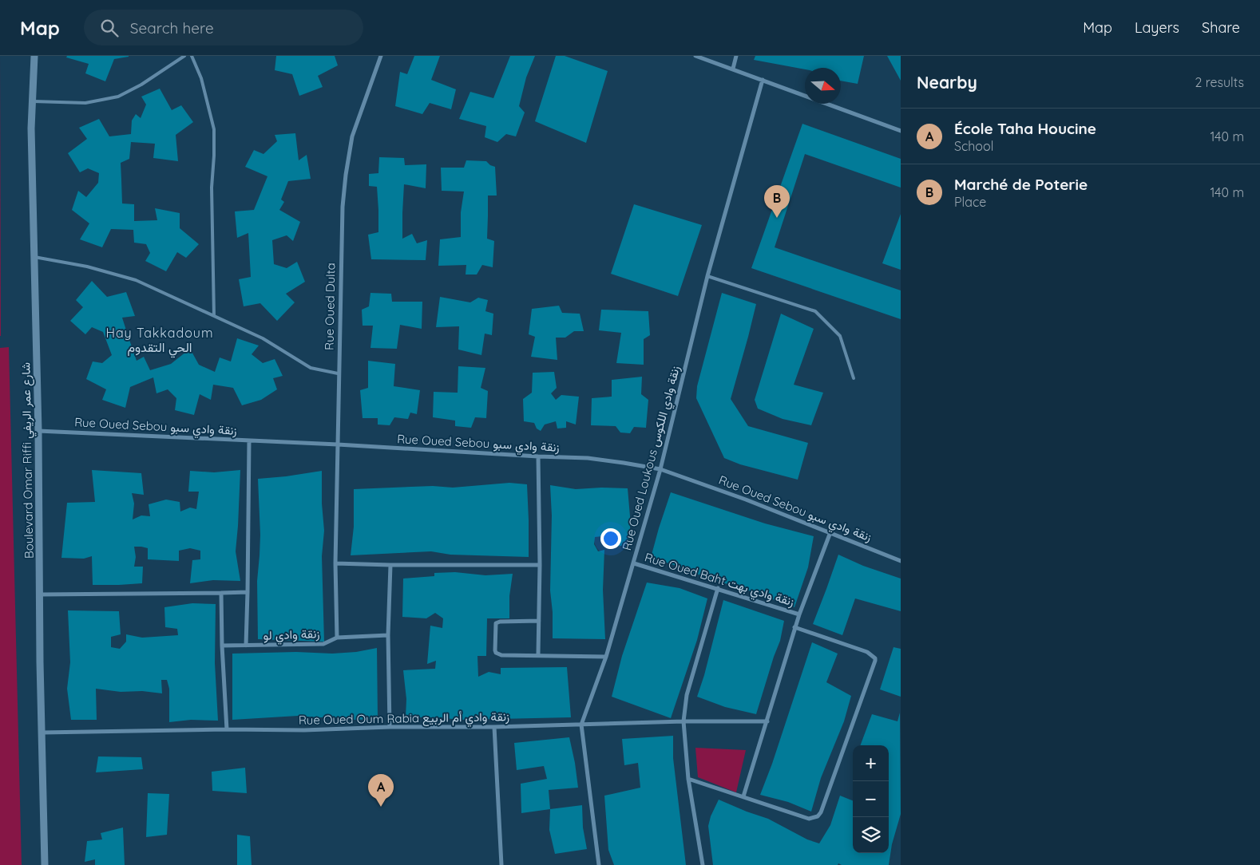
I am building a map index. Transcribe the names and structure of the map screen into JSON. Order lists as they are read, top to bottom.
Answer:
{
  "streets": {
    "street": [
      "Rue Oued Dulta",
      "Rue Oued Sebou زنقة وادي سبو",
      "Rue Oued Loukous زنقة وادي اللكوس",
      "Boulevard Omar Riffi شارع عمر الريفي",
      "Rue Oued Baht زنقة وادي بهت",
      "زنقة وادي لو",
      "Rue Oued Oum Rabia زنقة وادي أم الربيع"
    ]
  },
  "crossings": [
    ["Rue Oued Dulta", "Rue Oued Sebou زنقة وادي سبو"],
    ["Rue Oued Dulta", "زنقة وادي لو"],
    ["Rue Oued Sebou زنقة وادي سبو", "Rue Oued Loukous زنقة وادي اللكوس"],
    ["Rue Oued Sebou زنقة وادي سبو", "Boulevard Omar Riffi شارع عمر الريفي"],
    ["Rue Oued Sebou زنقة وادي سبو", "زنقة وادي لو"],
    ["Rue Oued Loukous زنقة وادي اللكوس", "Rue Oued Baht زنقة وادي بهت"],
    ["Rue Oued Loukous زنقة وادي اللكوس", "Rue Oued Oum Rabia زنقة وادي أم الربيع"],
    ["Boulevard Omar Riffi شارع عمر الريفي", "Rue Oued Oum Rabia زنقة وادي أم الربيع"]
  ],
  "districts": ["Hay Takkadoum الحي التقدوم"],
  "north": "right",
  "page": {
    "header": "Map",
    "search": "Search here",
    "nav": ["Map", "Layers", "Share"],
    "heading": ["Nearby", "2 results"],
    "list": [
      {
        "mark": "A",
        "name": "École Taha Houcine",
        "note": "School",
        "value": "140 m"
      },
      {
        "mark": "B",
        "name": "Marché de Poterie",
        "note": "Place",
        "value": "140 m"
      }
    ],
    "pins": ["B", "A"],
    "map_buttons": ["+", "−"]
  }
}
